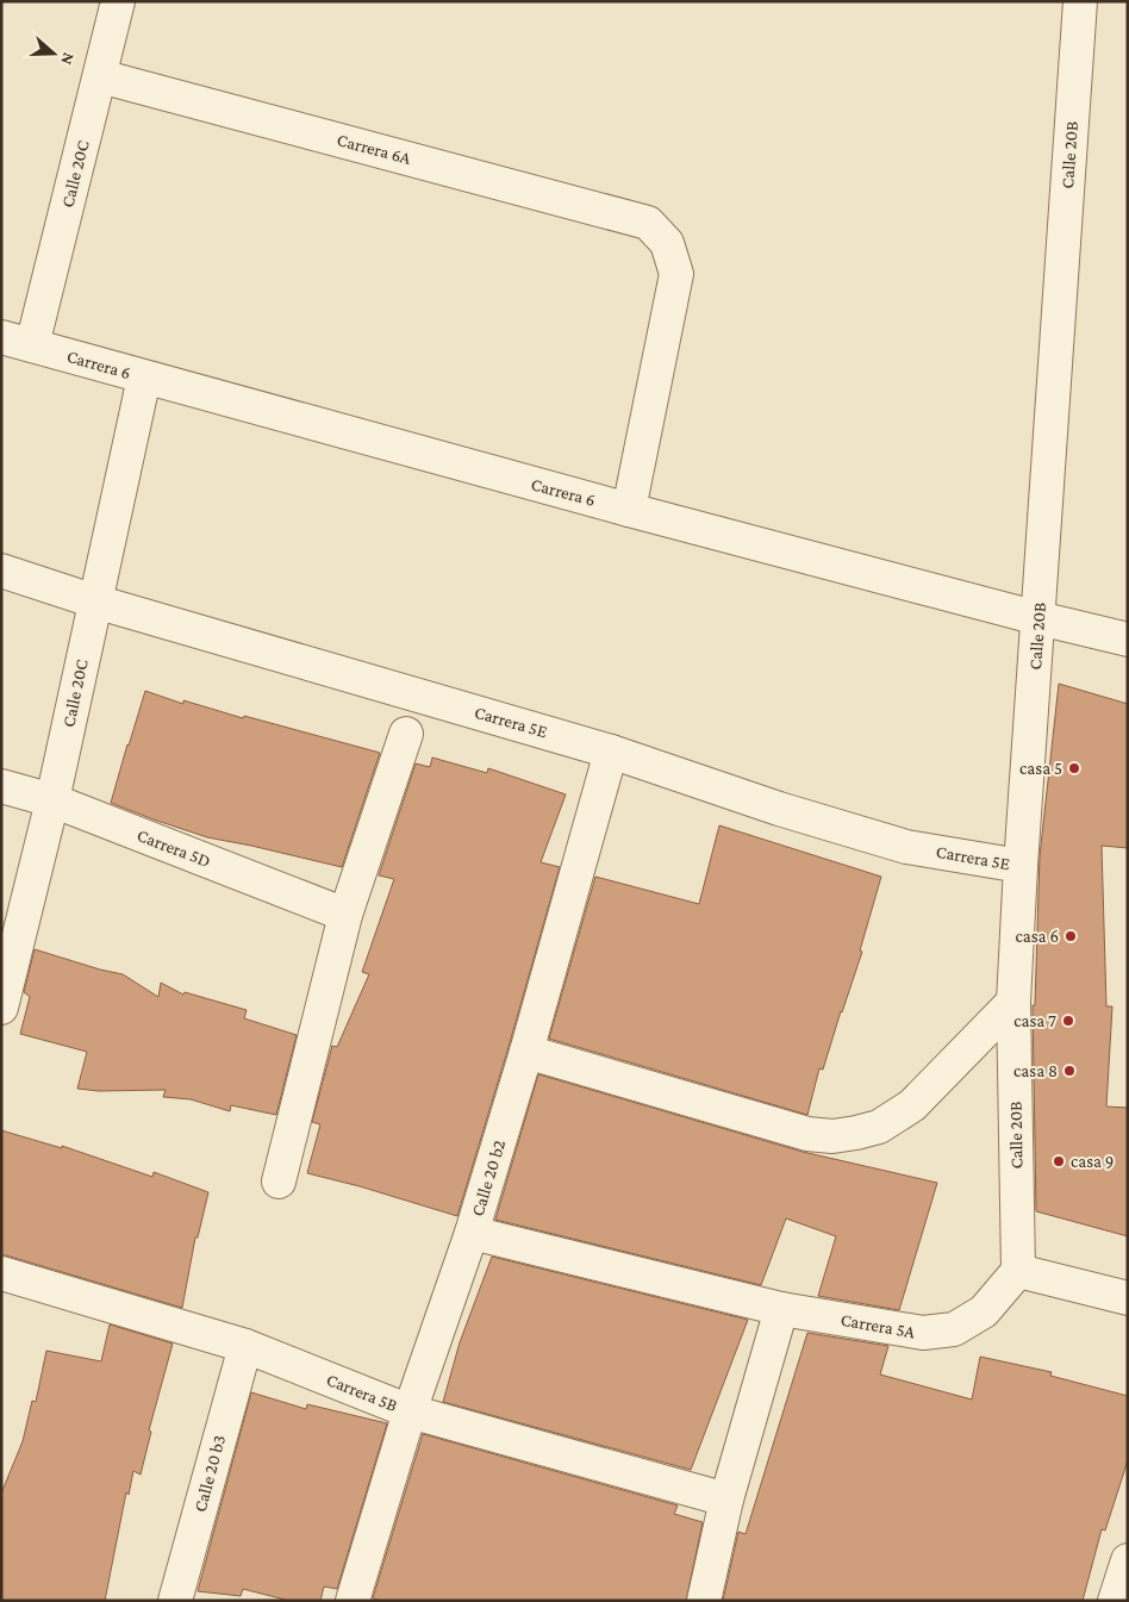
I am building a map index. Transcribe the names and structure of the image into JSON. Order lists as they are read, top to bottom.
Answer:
{
  "streets": {
    "street": [
      "Carrera 6A",
      "Calle 20B",
      "Calle 20C",
      "Carrera 6",
      "Carrera 5E",
      "Carrera 5D",
      "Calle 20 b2",
      "Carrera 5A",
      "Carrera 5B",
      "Calle 20 b3"
    ]
  },
  "crossings": [
    ["Carrera 6A", "Calle 20C"],
    ["Carrera 6A", "Carrera 6"],
    ["Calle 20B", "Carrera 6"],
    ["Calle 20B", "Carrera 5E"],
    ["Calle 20B", "Carrera 5A"],
    ["Calle 20C", "Carrera 6"],
    ["Calle 20C", "Carrera 5E"],
    ["Calle 20C", "Carrera 5D"],
    ["Carrera 5E", "Calle 20 b2"],
    ["Calle 20 b2", "Carrera 5A"],
    ["Calle 20 b2", "Carrera 5B"],
    ["Carrera 5B", "Calle 20 b3"]
  ],
  "places": [
    "casa 5",
    "casa 6",
    "casa 7",
    "casa 8",
    "casa 9"
  ],
  "north": "right"
}
